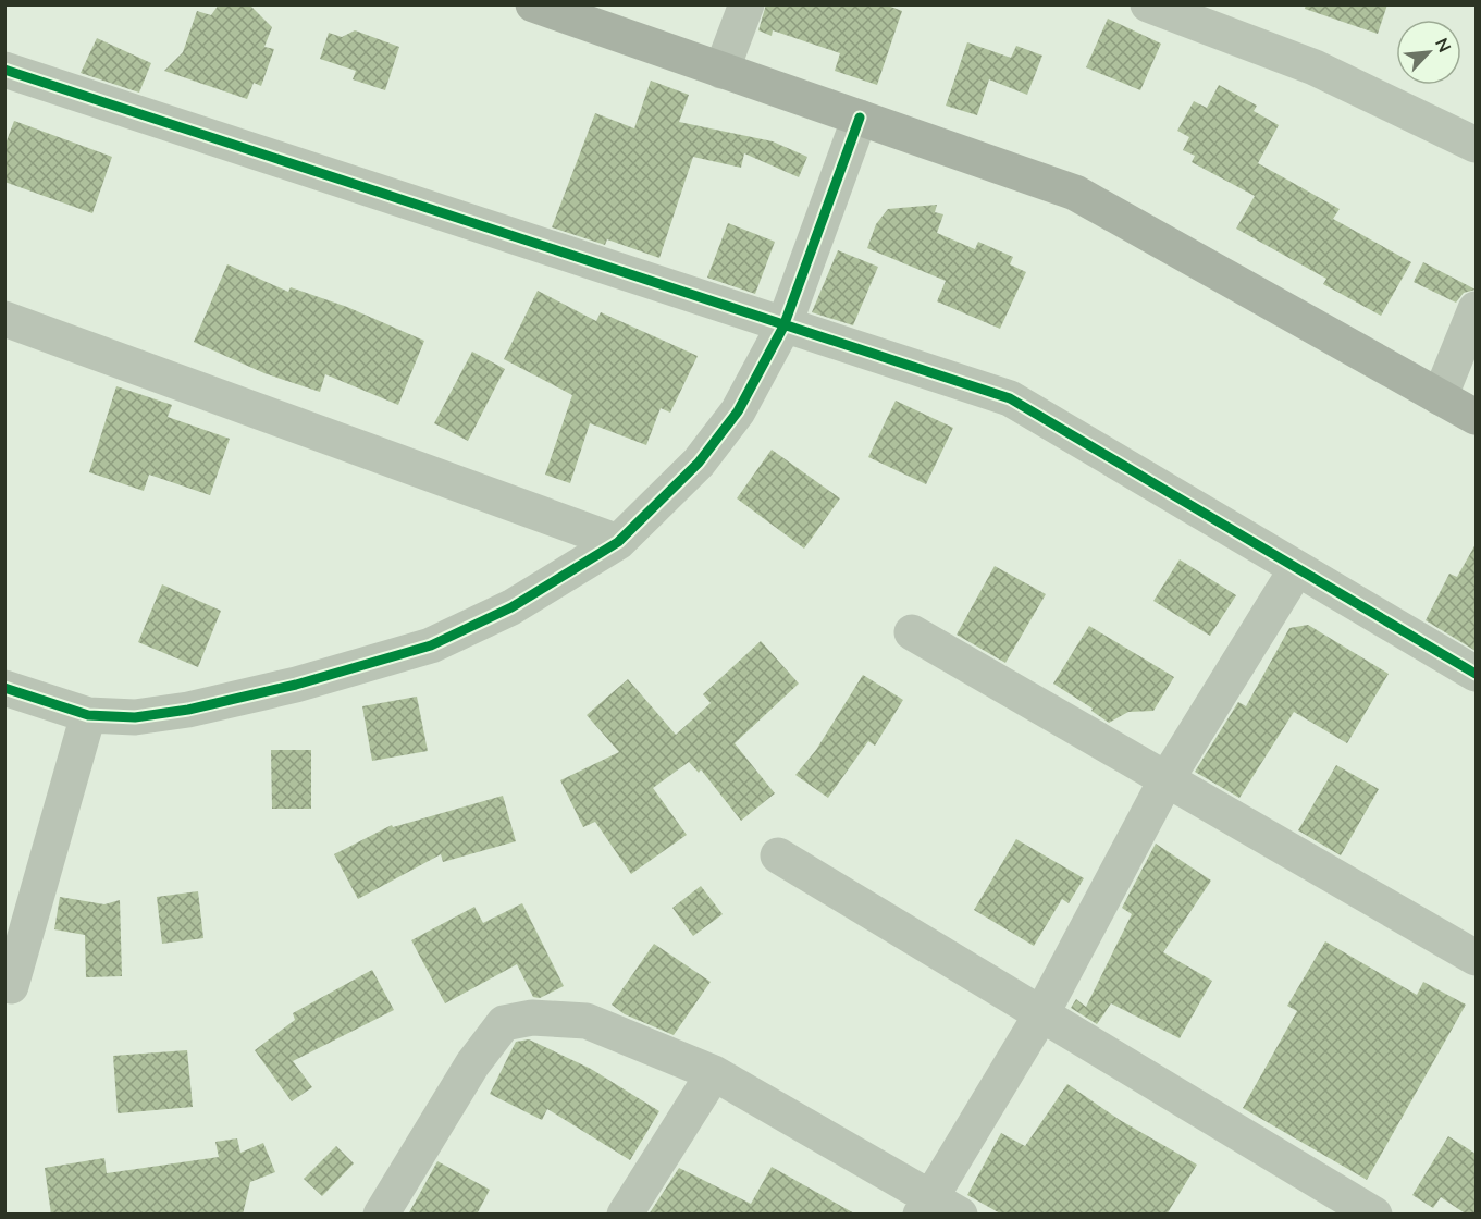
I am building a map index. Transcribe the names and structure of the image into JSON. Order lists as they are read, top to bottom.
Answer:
{
  "north": "top right"
}
